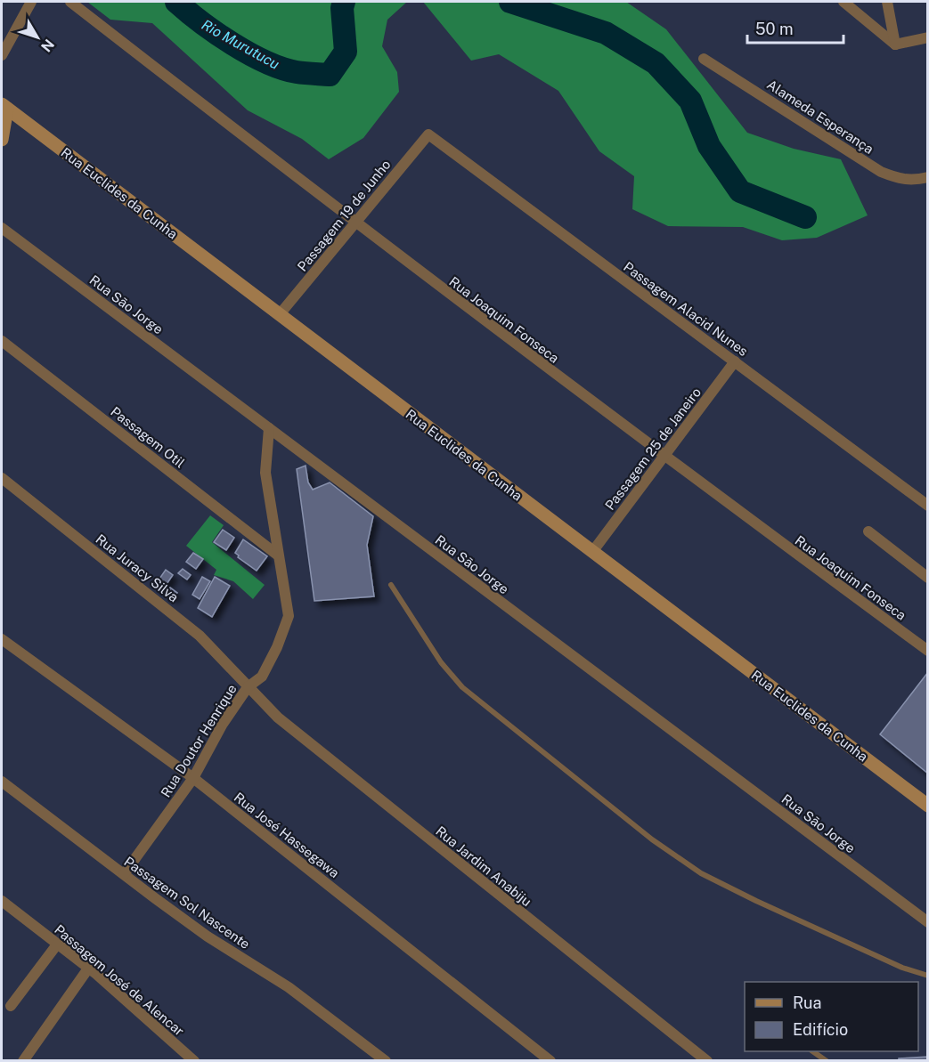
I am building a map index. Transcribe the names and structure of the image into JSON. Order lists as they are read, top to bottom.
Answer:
{
  "streets": {
    "street": [
      "Alameda Esperança",
      "Rua Euclides da Cunha",
      "Passagem 19 de Junho",
      "Rua São Jorge",
      "Passagem Alacid Nunes",
      "Rua Joaquim Fonseca",
      "Passagem Otil",
      "Passagem 25 de Janeiro",
      "Rua Juracy Silva",
      "Rua Doutor Henrique",
      "Rua José Hassegawa",
      "Rua Jardim Anabiju",
      "Passagem Sol Nascente",
      "Passagem José de Alencar"
    ]
  },
  "crossings": [
    ["Rua Euclides da Cunha", "Passagem 19 de Junho"],
    ["Rua Euclides da Cunha", "Passagem 25 de Janeiro"],
    ["Passagem 19 de Junho", "Passagem Alacid Nunes"],
    ["Passagem 19 de Junho", "Rua Joaquim Fonseca"],
    ["Rua São Jorge", "Rua Doutor Henrique"],
    ["Passagem Alacid Nunes", "Passagem 25 de Janeiro"],
    ["Rua Joaquim Fonseca", "Passagem 25 de Janeiro"],
    ["Passagem Otil", "Rua Doutor Henrique"],
    ["Rua Juracy Silva", "Rua Doutor Henrique"],
    ["Rua Juracy Silva", "Rua Jardim Anabiju"],
    ["Rua Doutor Henrique", "Rua José Hassegawa"],
    ["Rua Doutor Henrique", "Rua Jardim Anabiju"],
    ["Rua Doutor Henrique", "Passagem Sol Nascente"]
  ],
  "water": ["Rio Murutucu"],
  "legend": ["Rua", "Edifício"],
  "scale_bar": "50 m",
  "north": "bottom right"
}
